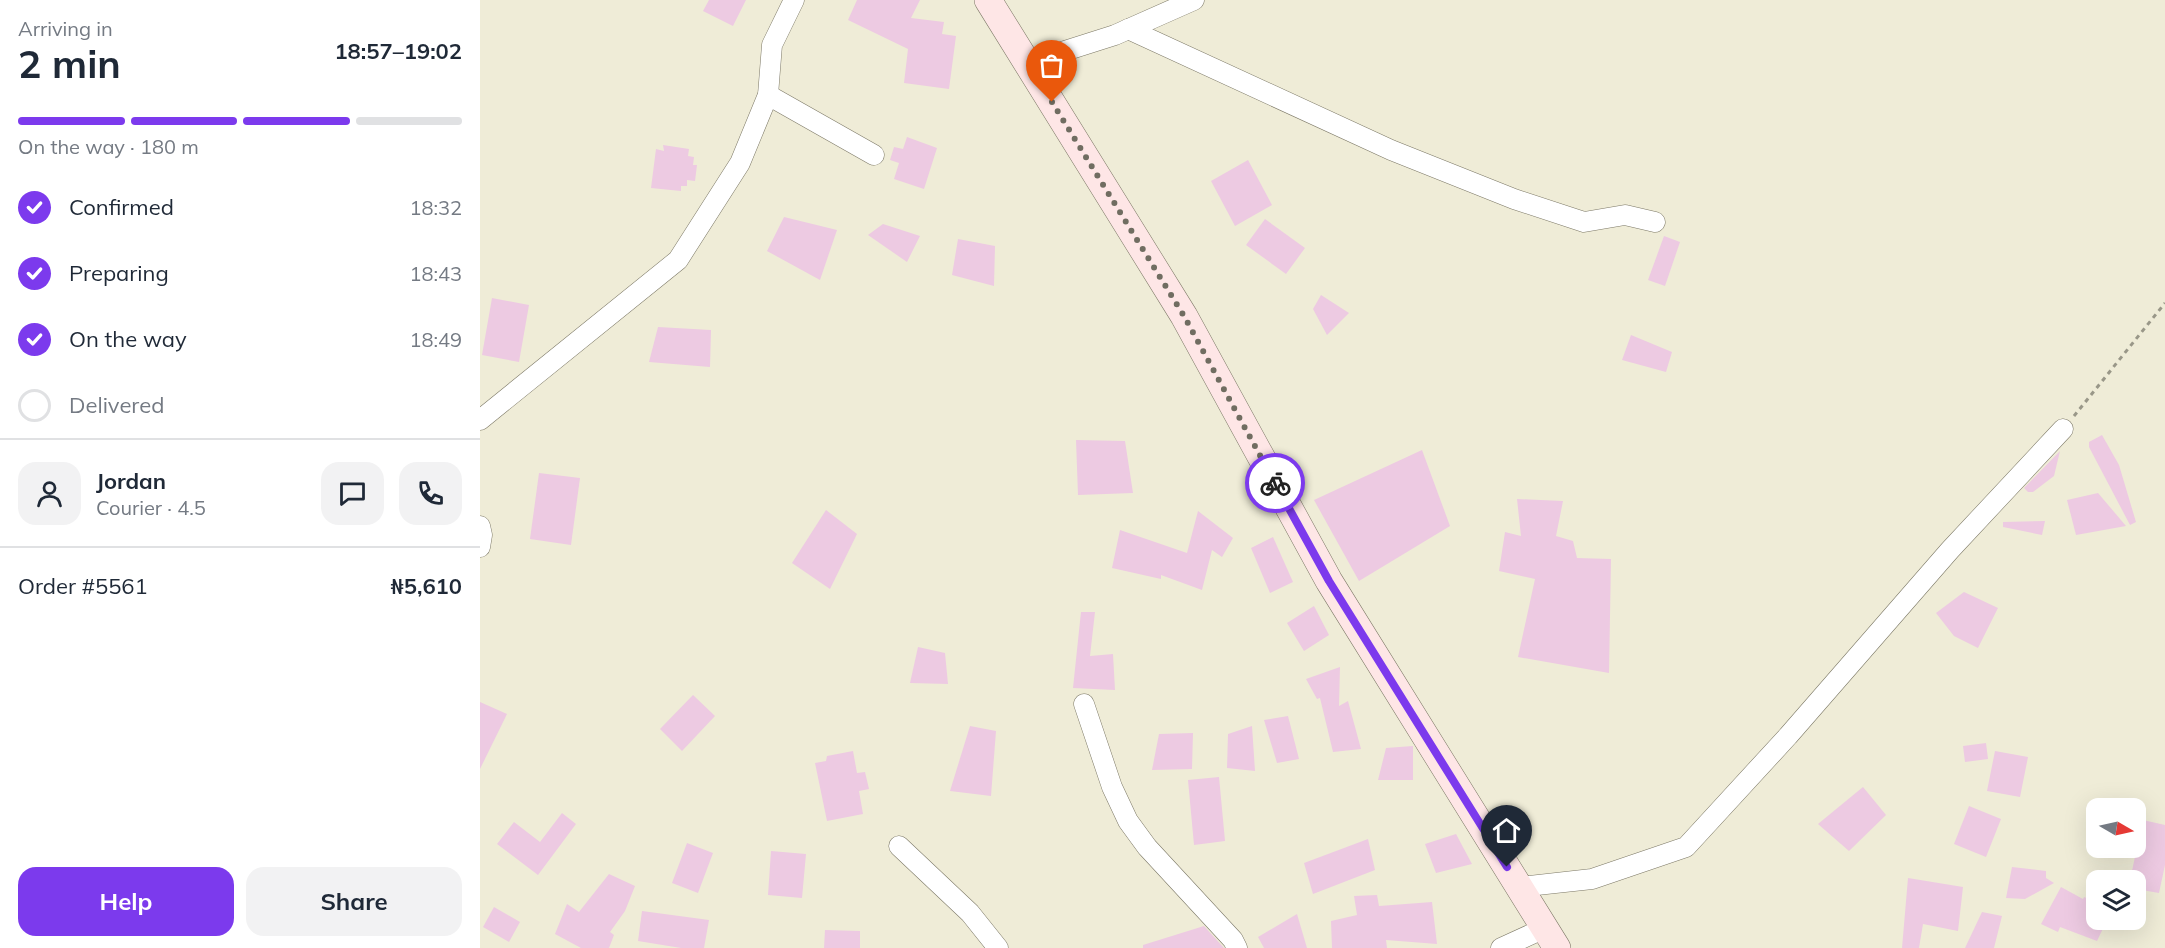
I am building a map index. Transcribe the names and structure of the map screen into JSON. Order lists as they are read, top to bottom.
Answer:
{
  "north": "right",
  "page": {
    "heading": ["2 min", "Arriving in", "18:57–19:02"],
    "panel": [
      "Jordan",
      "Courier · 4.5",
      "Order #5561",
      "₦5,610"
    ],
    "bar": "On the way · 180 m",
    "list": [
      ["Confirmed", "18:32"],
      ["Preparing", "18:43"],
      ["On the way", "18:49"],
      "Delivered"
    ],
    "buttons": ["Help", "Share"]
  }
}
